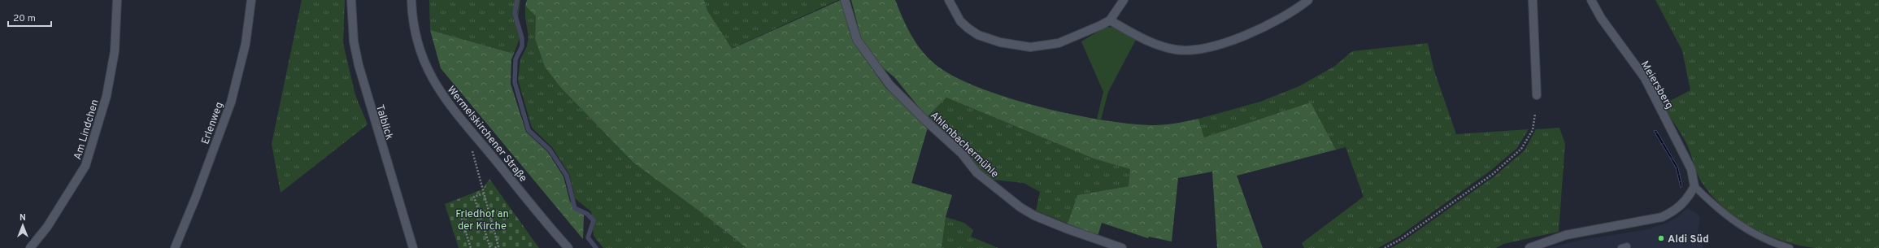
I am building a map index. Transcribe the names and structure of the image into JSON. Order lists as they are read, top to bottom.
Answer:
{
  "streets": {
    "street": [
      "Meiersberg",
      "Talblick",
      "Erlenweg",
      "Am Lindchen",
      "Wermelskirchener Straße",
      "Ahlenbachermühle"
    ]
  },
  "parks": ["Friedhof an der Kirche"],
  "places": ["Aldi Süd"],
  "scale_bar": "20 m",
  "north": "top"
}
